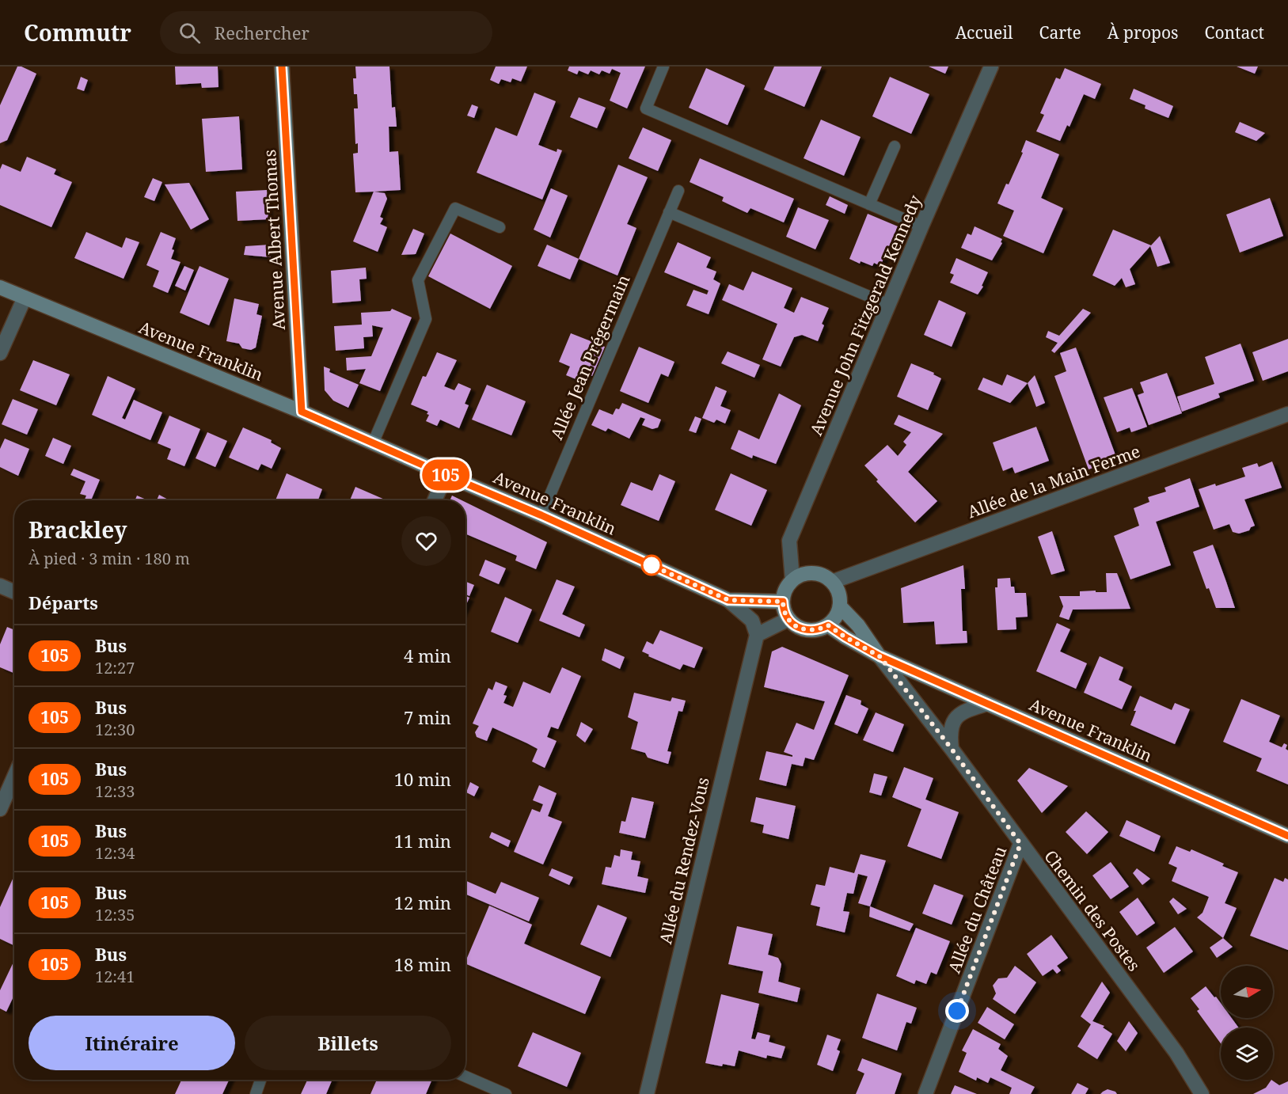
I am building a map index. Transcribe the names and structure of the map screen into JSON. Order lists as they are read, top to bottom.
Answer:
{
  "streets": {
    "street": [
      "Avenue Albert Thomas",
      "Avenue John Fitzgerald Kennedy",
      "Avenue Franklin",
      "Allée de la Main Ferme",
      "Allée du Rendez-Vous",
      "Allée du Château",
      "Chemin des Postes"
    ],
    "lane": ["Allée Jean Prégermain"]
  },
  "crossings": [
    ["Avenue Albert Thomas", "Avenue Franklin"],
    ["Avenue John Fitzgerald Kennedy", "Avenue Franklin"],
    ["Avenue John Fitzgerald Kennedy", "Allée de la Main Ferme"],
    ["Avenue Franklin", "Allée Jean Prégermain"],
    ["Avenue Franklin", "Allée de la Main Ferme"],
    ["Avenue Franklin", "Chemin des Postes"],
    ["Allée du Château", "Chemin des Postes"]
  ],
  "lines": ["bus line 105"],
  "north": "right",
  "page": {
    "header": "Commutr",
    "search": "Rechercher",
    "nav": [
      "Accueil",
      "Carte",
      "À propos",
      "Contact"
    ],
    "on_map": "105",
    "heading": [
      ["Brackley", "À pied · 3 min · 180 m"],
      "Départs"
    ],
    "list": [
      {
        "mark": "105",
        "name": "Bus",
        "note": "12:27",
        "value": "4 min"
      },
      {
        "mark": "105",
        "name": "Bus",
        "note": "12:30",
        "value": "7 min"
      },
      {
        "mark": "105",
        "name": "Bus",
        "note": "12:33",
        "value": "10 min"
      },
      {
        "mark": "105",
        "name": "Bus",
        "note": "12:34",
        "value": "11 min"
      },
      {
        "mark": "105",
        "name": "Bus",
        "note": "12:35",
        "value": "12 min"
      },
      {
        "mark": "105",
        "name": "Bus",
        "note": "12:41",
        "value": "18 min"
      }
    ],
    "buttons": ["Itinéraire", "Billets"]
  }
}
